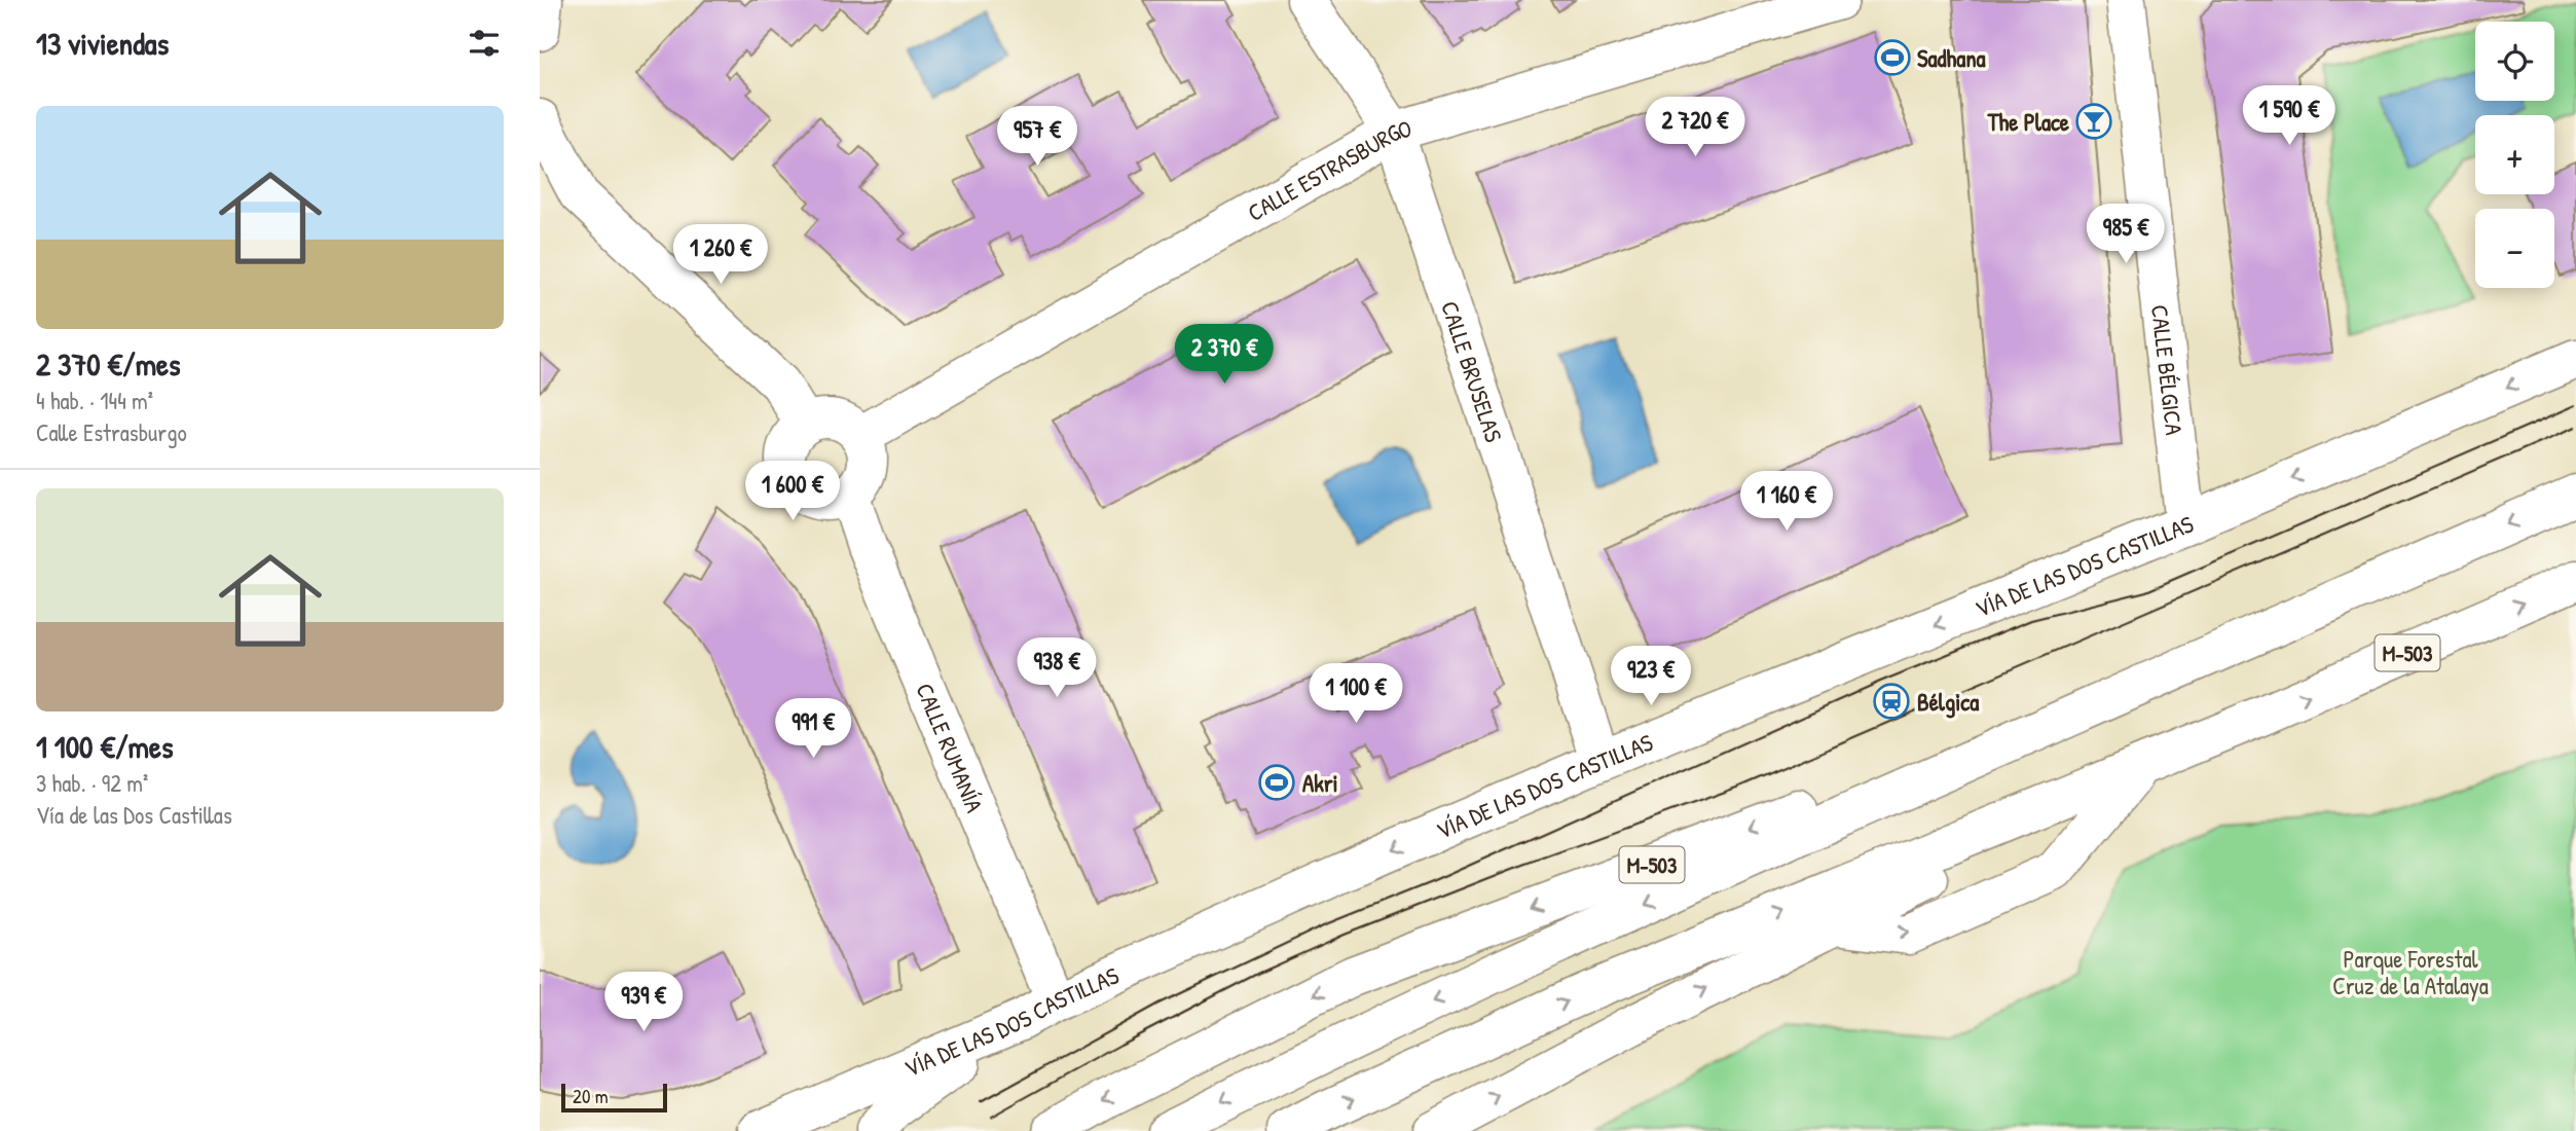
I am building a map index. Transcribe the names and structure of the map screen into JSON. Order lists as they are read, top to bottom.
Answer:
{
  "streets": {
    "main road": [
      "CALLE ESTRASBURGO",
      "CALLE BÉLGICA",
      "CALLE BRUSELAS",
      "VÍA DE LAS DOS CASTILLAS",
      "M-503",
      "CALLE RUMANÍA"
    ]
  },
  "crossings": [
    ["CALLE ESTRASBURGO", "CALLE BRUSELAS"],
    ["CALLE ESTRASBURGO", "CALLE RUMANÍA"],
    ["CALLE BÉLGICA", "VÍA DE LAS DOS CASTILLAS"],
    ["CALLE BRUSELAS", "VÍA DE LAS DOS CASTILLAS"],
    ["VÍA DE LAS DOS CASTILLAS", "CALLE RUMANÍA"]
  ],
  "parks": ["Parque Forestal Cruz de la Atalaya"],
  "places": {
    "sports": ["Sadhana", "Akri"],
    "bar": ["The Place"],
    "station": ["Bélgica"]
  },
  "scale_bar": "20 m",
  "page": {
    "heading": "13 viviendas",
    "map_buttons": ["+", "−"],
    "price": [
      "1 590 €",
      "2 720 €",
      "957 €",
      "985 €",
      "1 260 €",
      "2 370 €",
      "1 600 €",
      "1 160 €",
      "938 €",
      "923 €",
      "1 100 €",
      "991 €",
      "939 €"
    ],
    "list": [
      {
        "name": "2 370 €/mes",
        "note": "4 hab. · 144 m² · Calle Estrasburgo"
      },
      {
        "name": "1 100 €/mes",
        "note": "3 hab. · 92 m² · Vía de las Dos Castillas"
      }
    ],
    "scale": "20 m"
  }
}
